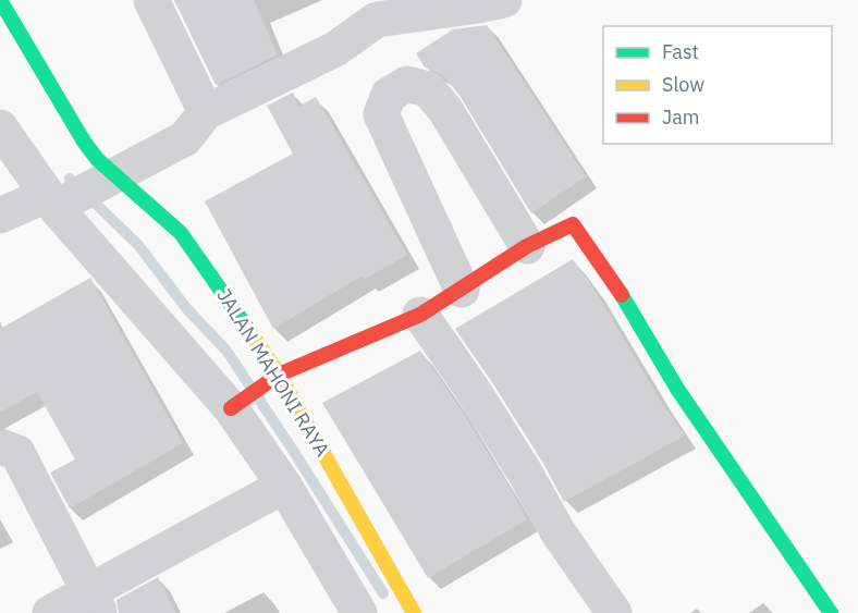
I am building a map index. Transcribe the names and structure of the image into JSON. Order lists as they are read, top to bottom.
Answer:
{
  "streets": {
    "street": ["JALAN MAHONI RAYA"]
  },
  "legend": ["Fast", "Slow", "Jam"]
}
